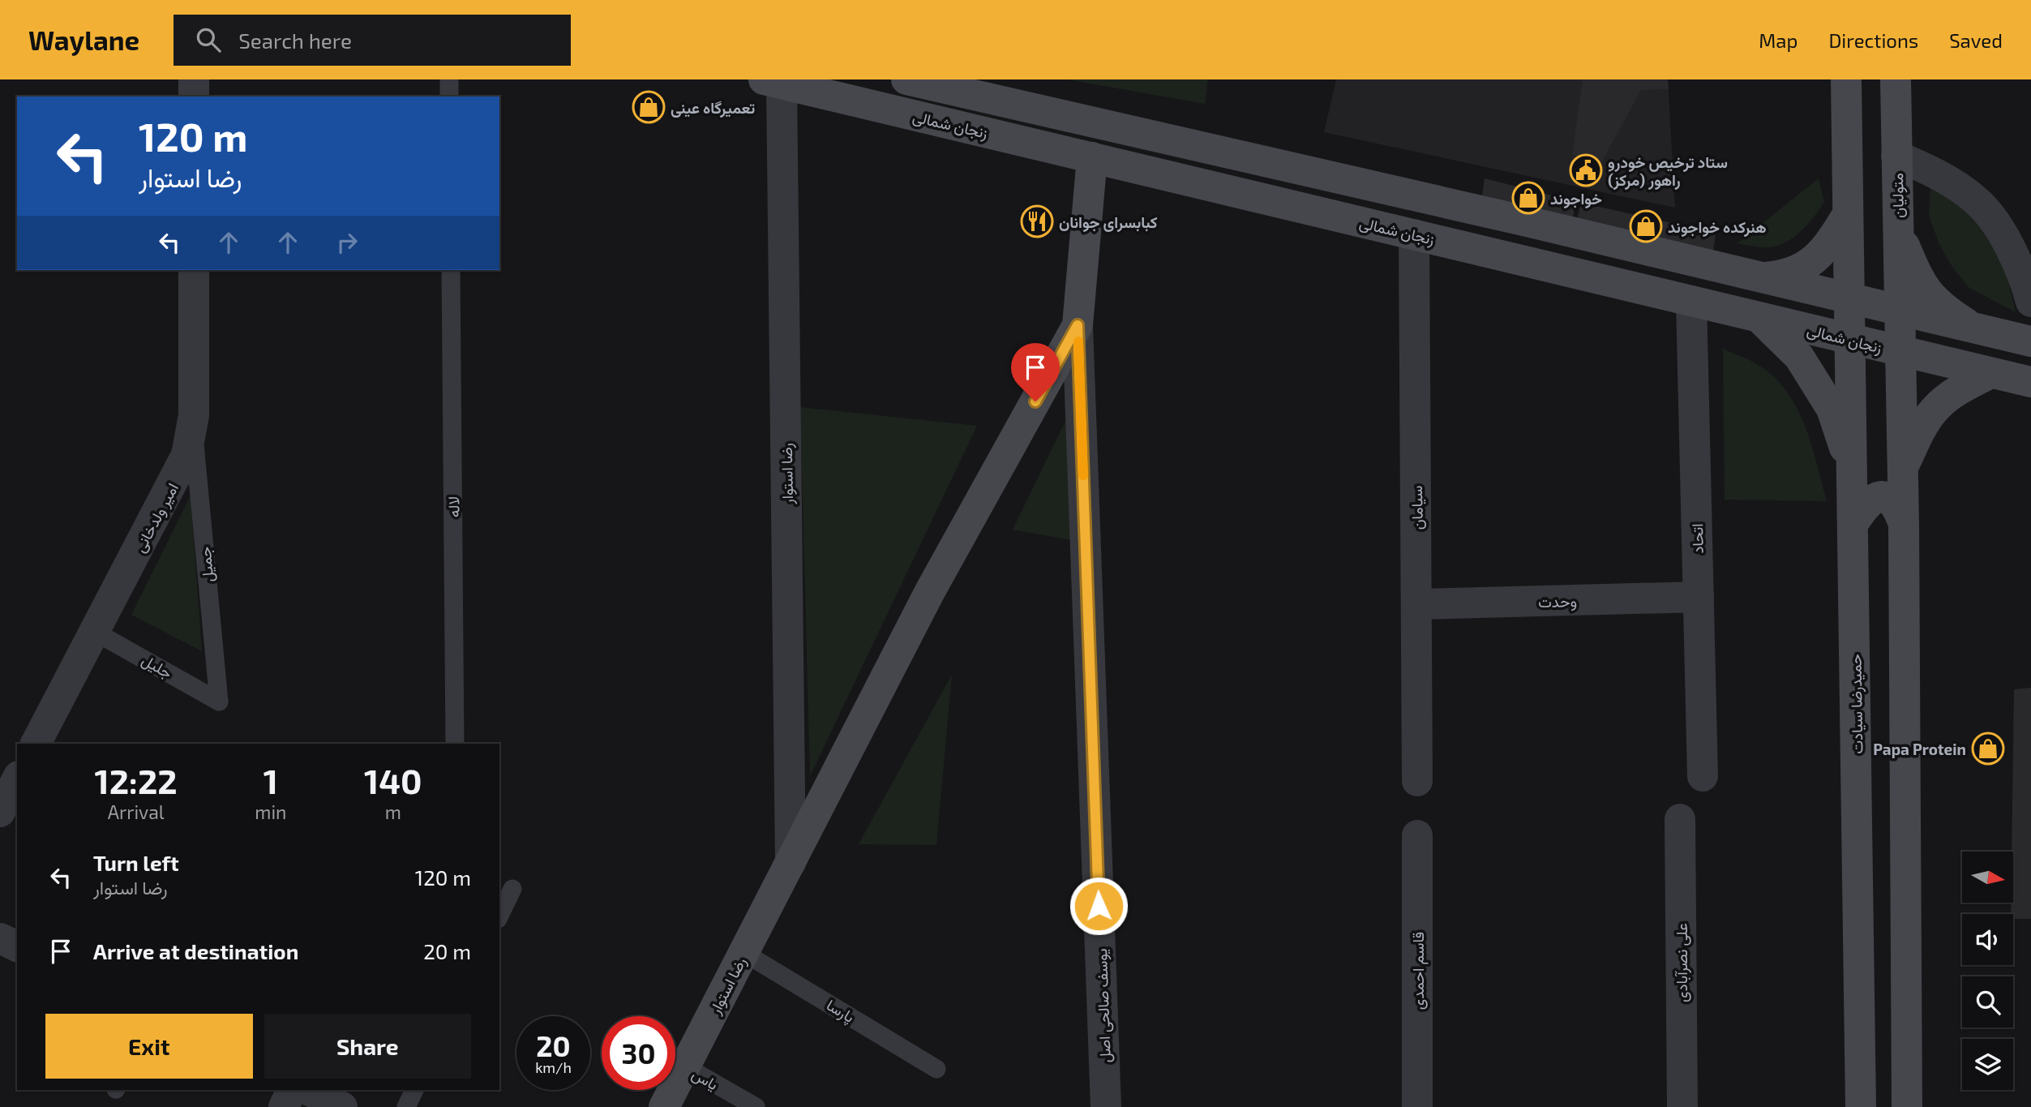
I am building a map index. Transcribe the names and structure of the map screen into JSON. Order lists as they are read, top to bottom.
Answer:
{
  "streets": {
    "street": [
      "زنجان شمالی",
      "متولیان",
      "رضا استوار",
      "سیامان",
      "امیر ولدخانی",
      "اتحاد",
      "وحدت",
      "حمیدرضا سیادت",
      "علی نصرآبادی",
      "قاسم احمدی",
      "یوسف صالحی اصل"
    ],
    "lane": [
      "لاله",
      "جمیل",
      "جلیل",
      "پارسا",
      "یاس"
    ]
  },
  "crossings": [
    ["زنجان شمالی", "رضا استوار"],
    ["زنجان شمالی", "سیامان"],
    ["زنجان شمالی", "اتحاد"],
    ["زنجان شمالی", "حمیدرضا سیادت"],
    ["رضا استوار", "یوسف صالحی اصل"],
    ["رضا استوار", "پارسا"],
    ["رضا استوار", "یاس"],
    ["سیامان", "وحدت"],
    ["امیر ولدخانی", "جمیل"],
    ["امیر ولدخانی", "جلیل"],
    ["اتحاد", "وحدت"],
    ["جمیل", "جلیل"]
  ],
  "places": {
    "shop": [
      "تعمیرگاه عینی",
      "خواجوند",
      "هنرکده خواجوند",
      "Papa Protein"
    ],
    "public building": ["ستاد ترخیص خودرو راهور (مرکز)"],
    "restaurant": ["کبابسرای جوانان"]
  },
  "north": "right",
  "page": {
    "header": "Waylane",
    "search": "Search here",
    "nav": ["Map", "Directions", "Saved"],
    "turn": ["120 m", "رضا استوار"],
    "eta": [
      "12:22",
      "Arrival",
      "1",
      "min",
      "140",
      "m"
    ],
    "list": [
      {
        "name": "Turn left",
        "note": "رضا استوار",
        "value": "120 m"
      },
      {
        "name": "Arrive at destination",
        "value": "20 m"
      }
    ],
    "buttons": ["Exit", "Share"],
    "speed": "20 km/h",
    "limit": "30"
  }
}
